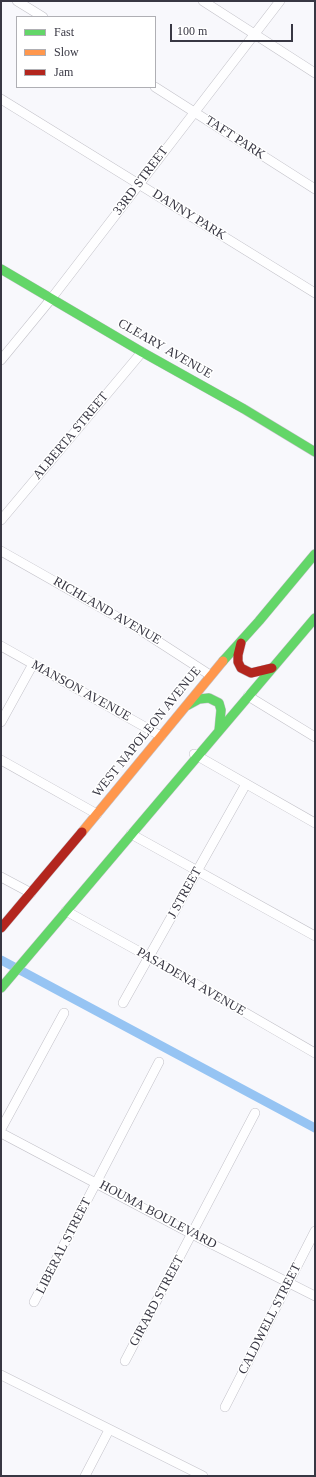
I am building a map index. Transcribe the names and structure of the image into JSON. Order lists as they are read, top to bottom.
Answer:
{
  "streets": {
    "main road": ["CLEARY AVENUE", "WEST NAPOLEON AVENUE"],
    "street": [
      "TAFT PARK",
      "33RD STREET",
      "DANNY PARK",
      "ALBERTA STREET",
      "RICHLAND AVENUE",
      "MANSON AVENUE",
      "J STREET",
      "PASADENA AVENUE",
      "HOUMA BOULEVARD",
      "LIBERAL STREET",
      "GIRARD STREET",
      "CALDWELL STREET"
    ]
  },
  "crossings": [
    ["TAFT PARK", "33RD STREET"],
    ["33RD STREET", "DANNY PARK"],
    ["33RD STREET", "CLEARY AVENUE"],
    ["CLEARY AVENUE", "ALBERTA STREET"],
    ["RICHLAND AVENUE", "WEST NAPOLEON AVENUE"],
    ["MANSON AVENUE", "WEST NAPOLEON AVENUE"],
    ["J STREET", "PASADENA AVENUE"],
    ["HOUMA BOULEVARD", "LIBERAL STREET"],
    ["HOUMA BOULEVARD", "GIRARD STREET"],
    ["HOUMA BOULEVARD", "CALDWELL STREET"]
  ],
  "legend": ["Fast", "Slow", "Jam"],
  "scale_bar": "100 m"
}
